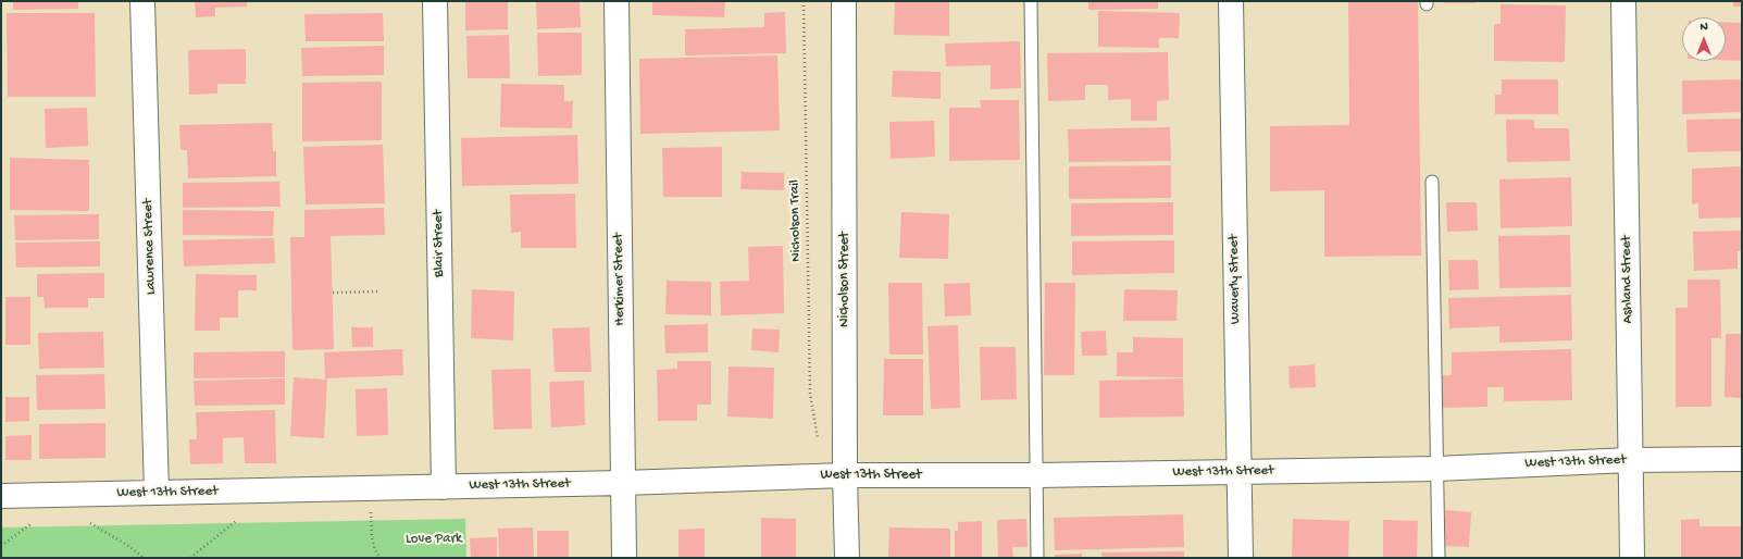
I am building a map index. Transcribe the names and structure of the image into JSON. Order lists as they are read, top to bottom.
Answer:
{
  "streets": {
    "street": [
      "Blair Street",
      "Lawrence Street",
      "Herkimer Street",
      "Nicholson Street",
      "Waverly Street",
      "Ashland Street",
      "West 13th Street"
    ],
    "path": ["Nicholson Trail"]
  },
  "crossings": [
    ["Blair Street", "West 13th Street"],
    ["Lawrence Street", "West 13th Street"],
    ["Herkimer Street", "West 13th Street"],
    ["Nicholson Street", "West 13th Street"],
    ["Waverly Street", "West 13th Street"],
    ["Ashland Street", "West 13th Street"]
  ],
  "parks": ["Love Park"],
  "north": "top"
}
